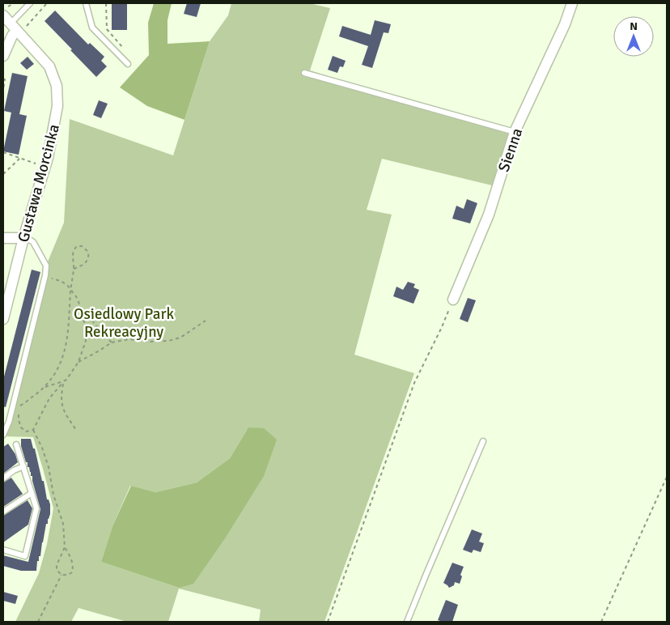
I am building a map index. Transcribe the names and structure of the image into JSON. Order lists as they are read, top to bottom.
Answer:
{
  "streets": {
    "street": ["Sienna", "Gustawa Morcinka"]
  },
  "parks": ["Osiedlowy Park Rekreacyjny"],
  "north": "top"
}
